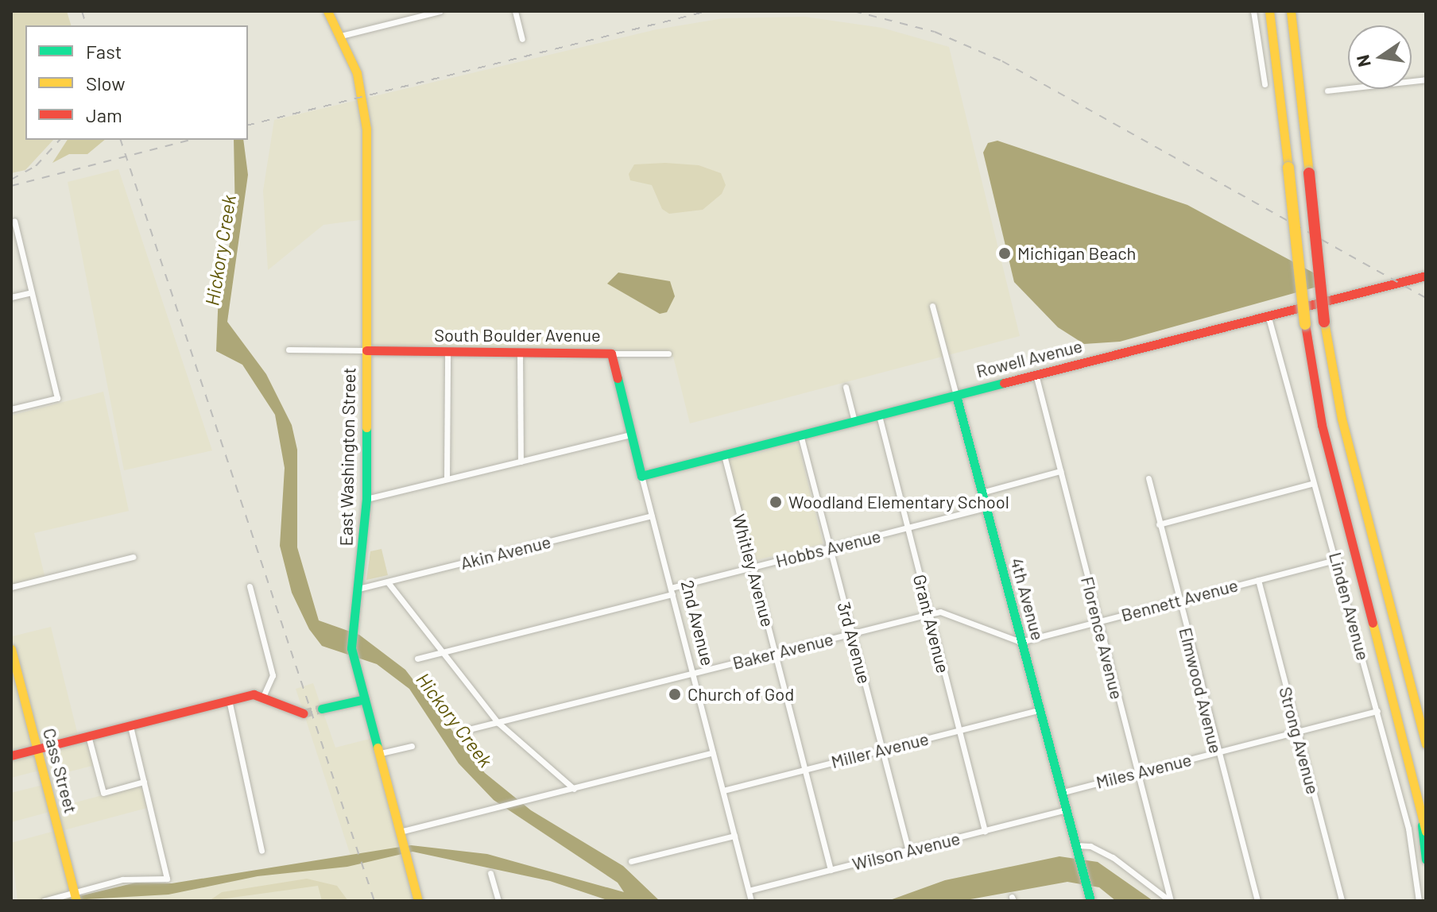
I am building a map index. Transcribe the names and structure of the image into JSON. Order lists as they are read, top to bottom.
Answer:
{
  "streets": {
    "main road": [
      "South Boulder Avenue",
      "Rowell Avenue",
      "East Washington Street",
      "4th Avenue",
      "2nd Avenue",
      "Cass Street"
    ],
    "street": [
      "Hobbs Avenue",
      "Akin Avenue",
      "Whitley Avenue",
      "Bennett Avenue",
      "Linden Avenue",
      "Grant Avenue",
      "Florence Avenue",
      "3rd Avenue",
      "Baker Avenue",
      "Elmwood Avenue",
      "Strong Avenue",
      "Miller Avenue",
      "Miles Avenue",
      "Wilson Avenue"
    ]
  },
  "crossings": [
    ["South Boulder Avenue", "East Washington Street"],
    ["South Boulder Avenue", "2nd Avenue"],
    ["Rowell Avenue", "Whitley Avenue"],
    ["Rowell Avenue", "4th Avenue"],
    ["Rowell Avenue", "Linden Avenue"],
    ["Rowell Avenue", "2nd Avenue"],
    ["Rowell Avenue", "Grant Avenue"],
    ["Rowell Avenue", "Florence Avenue"],
    ["Rowell Avenue", "3rd Avenue"],
    ["East Washington Street", "Akin Avenue"],
    ["Hobbs Avenue", "Whitley Avenue"],
    ["Hobbs Avenue", "4th Avenue"],
    ["Hobbs Avenue", "2nd Avenue"],
    ["Hobbs Avenue", "Grant Avenue"],
    ["Hobbs Avenue", "3rd Avenue"],
    ["Akin Avenue", "2nd Avenue"],
    ["Whitley Avenue", "Baker Avenue"],
    ["Whitley Avenue", "Miller Avenue"],
    ["Whitley Avenue", "Wilson Avenue"],
    ["4th Avenue", "Bennett Avenue"],
    ["4th Avenue", "Baker Avenue"],
    ["4th Avenue", "Miller Avenue"],
    ["4th Avenue", "Miles Avenue"],
    ["4th Avenue", "Wilson Avenue"],
    ["Bennett Avenue", "Linden Avenue"],
    ["Bennett Avenue", "Florence Avenue"],
    ["Bennett Avenue", "Baker Avenue"],
    ["Bennett Avenue", "Elmwood Avenue"],
    ["Bennett Avenue", "Strong Avenue"],
    ["Linden Avenue", "Miles Avenue"],
    ["2nd Avenue", "Baker Avenue"],
    ["2nd Avenue", "Miller Avenue"],
    ["2nd Avenue", "Wilson Avenue"],
    ["Grant Avenue", "Baker Avenue"],
    ["Grant Avenue", "Miller Avenue"],
    ["Grant Avenue", "Wilson Avenue"],
    ["Florence Avenue", "Miles Avenue"],
    ["3rd Avenue", "Baker Avenue"],
    ["3rd Avenue", "Miller Avenue"],
    ["3rd Avenue", "Wilson Avenue"],
    ["Elmwood Avenue", "Miles Avenue"],
    ["Strong Avenue", "Miles Avenue"]
  ],
  "water": ["Hickory Creek"],
  "places": ["Michigan Beach", "Woodland Elementary School", "Church of God"],
  "legend": ["Fast", "Slow", "Jam"],
  "north": "left"
}
